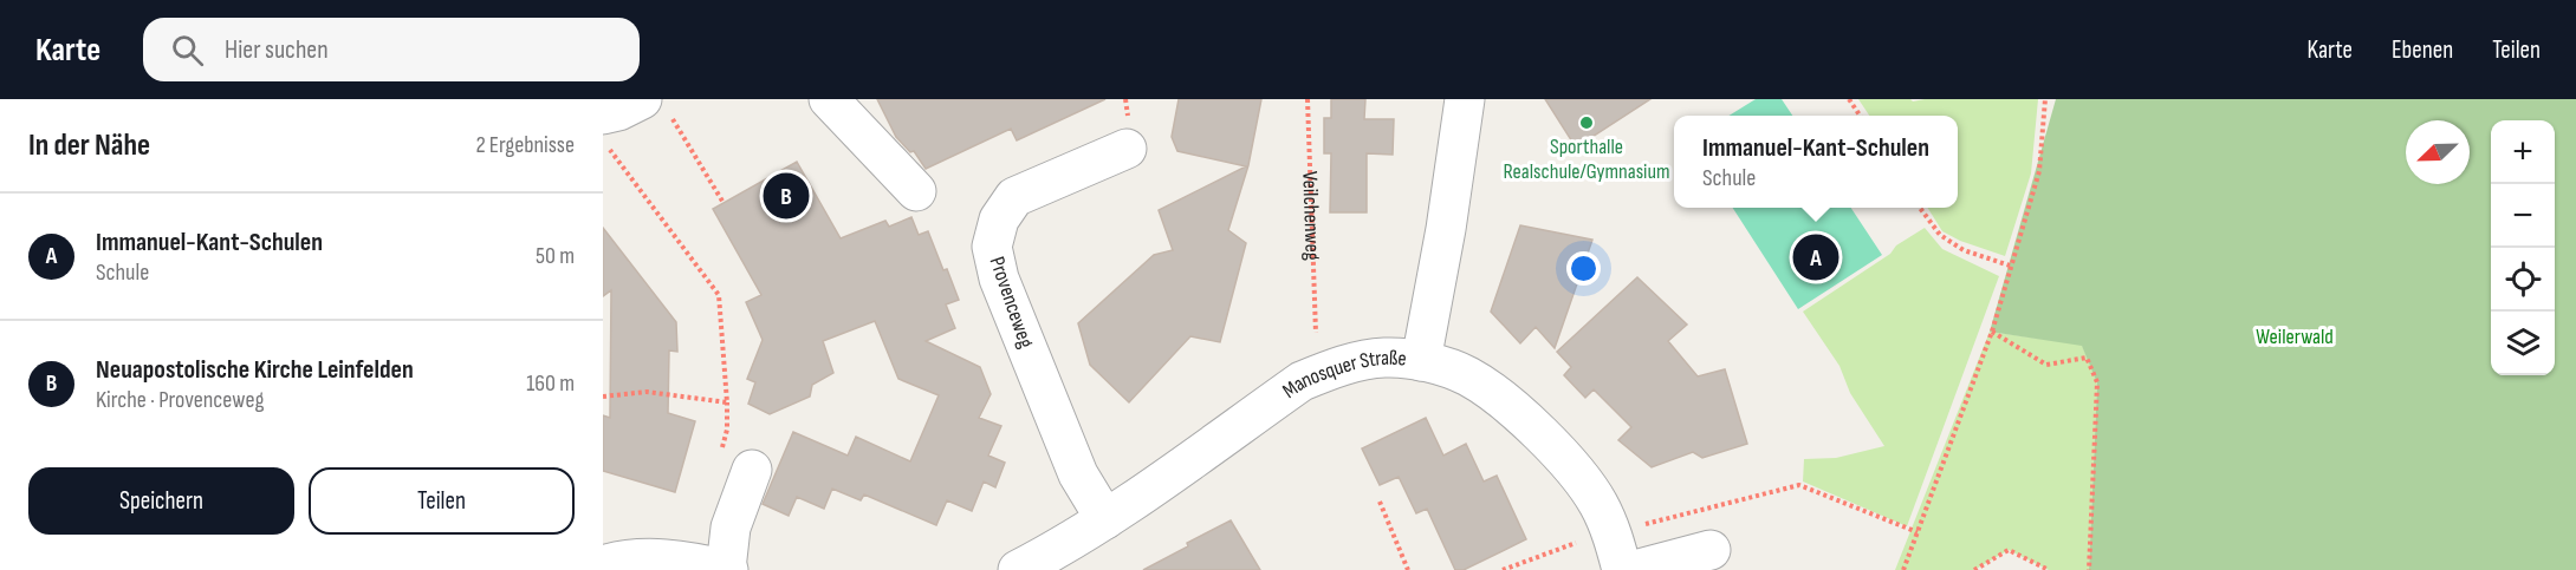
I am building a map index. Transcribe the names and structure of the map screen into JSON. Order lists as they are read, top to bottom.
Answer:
{
  "streets": {
    "street": ["Provenceweg", "Manosquer Straße"],
    "path": ["Veilchenweg"]
  },
  "crossings": [
    ["Provenceweg", "Manosquer Straße"]
  ],
  "parks": ["Weilerwald"],
  "places": ["Sporthalle Realschule/Gymnasium"],
  "north": "bottom left",
  "page": {
    "header": "Karte",
    "search": "Hier suchen",
    "nav": ["Karte", "Ebenen", "Teilen"],
    "heading": ["In der Nähe", "2 Ergebnisse"],
    "popup": ["Immanuel-Kant-Schulen", "Schule"],
    "map_buttons": ["+", "−"],
    "pins": ["B", "A"],
    "list": [
      {
        "mark": "A",
        "name": "Immanuel-Kant-Schulen",
        "note": "Schule",
        "value": "50 m"
      },
      {
        "mark": "B",
        "name": "Neuapostolische Kirche Leinfelden",
        "note": "Kirche · Provenceweg",
        "value": "160 m"
      }
    ],
    "buttons": ["Speichern", "Teilen"]
  }
}
